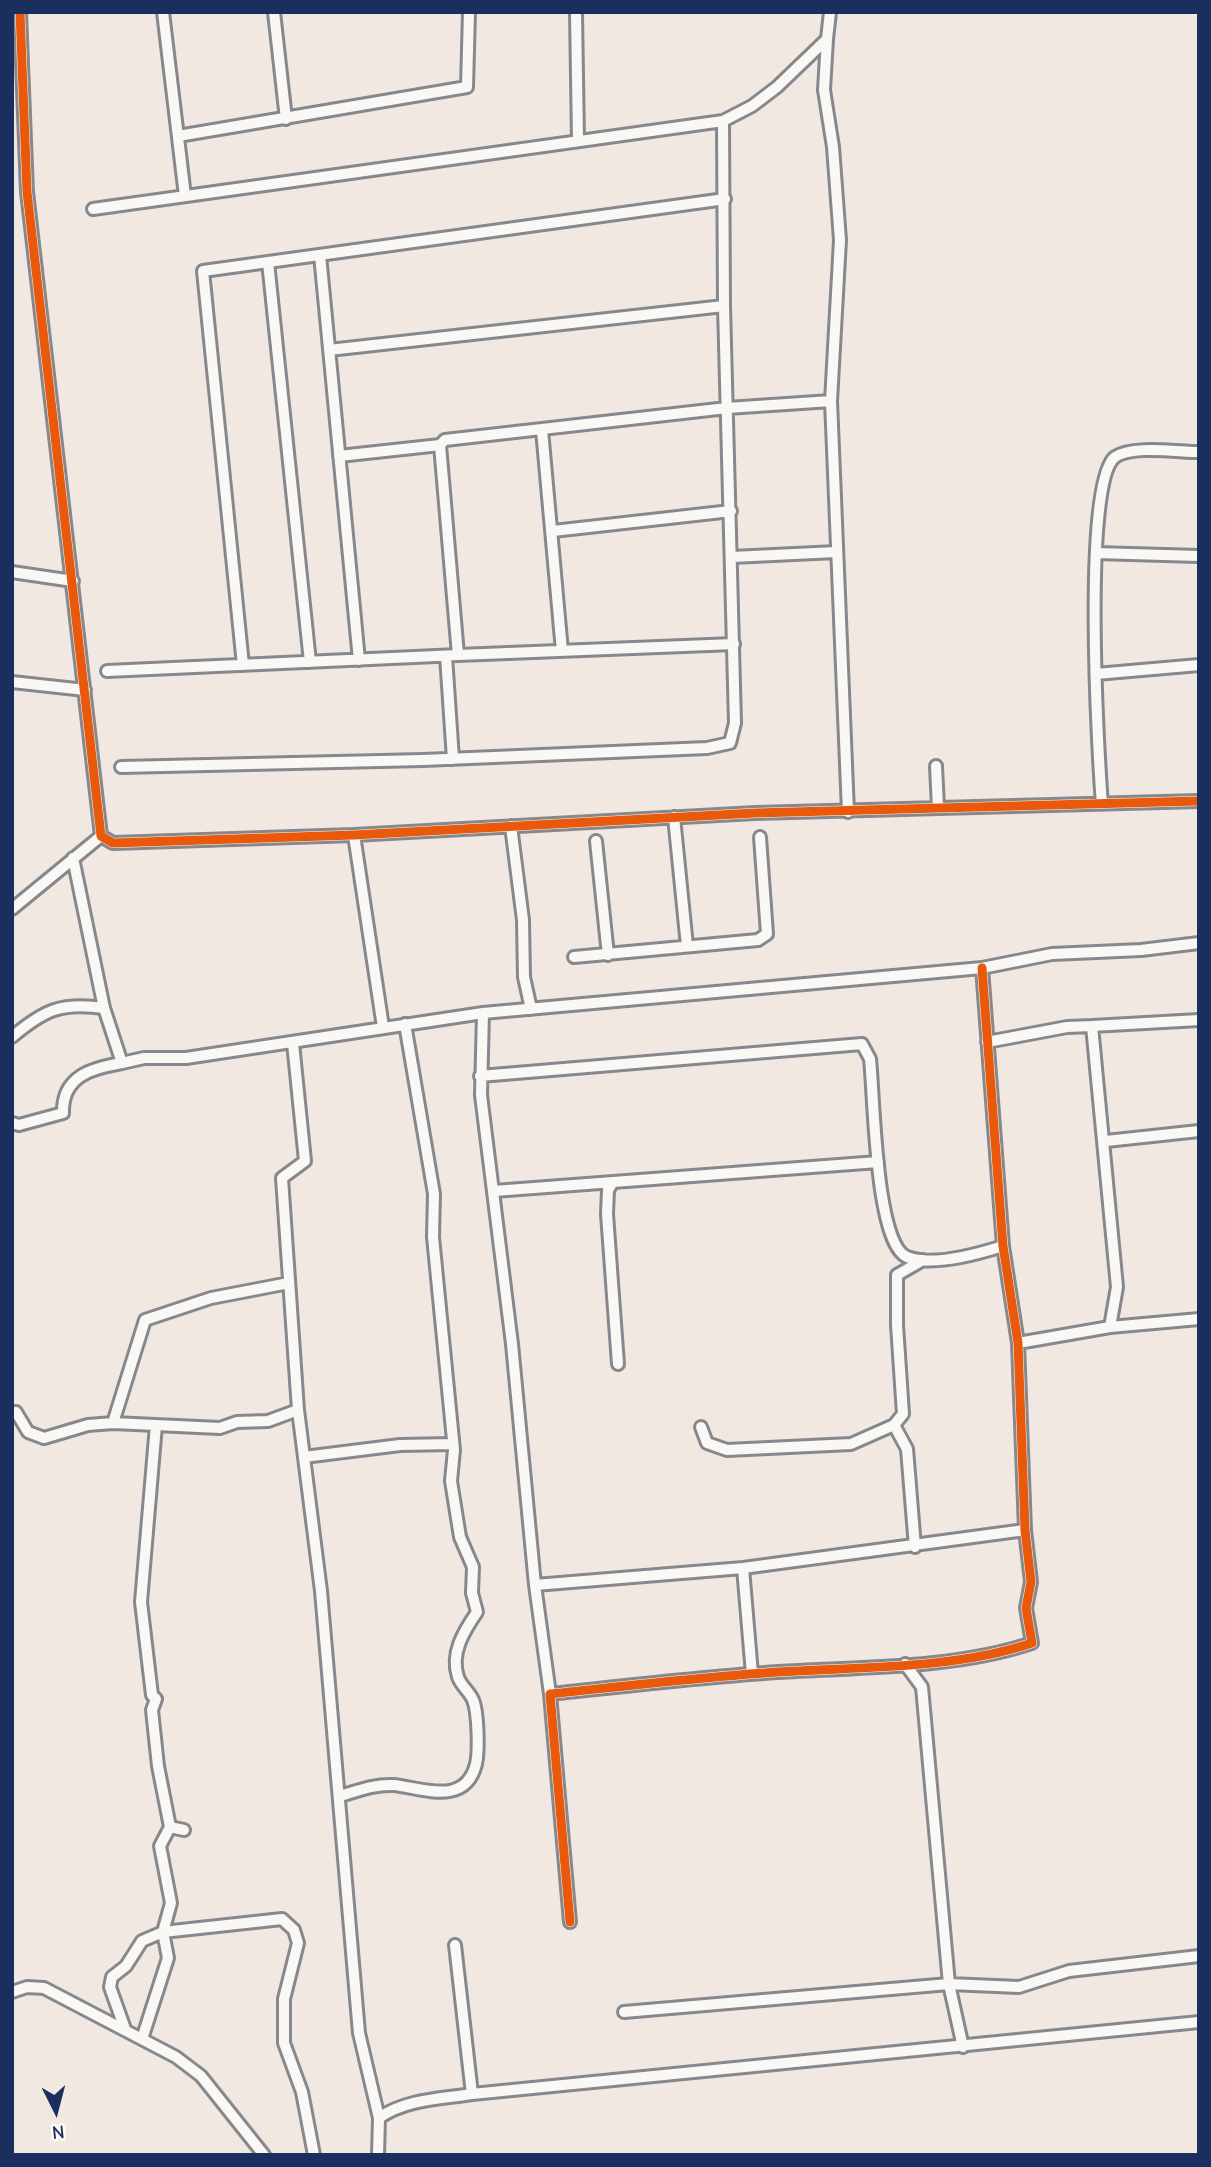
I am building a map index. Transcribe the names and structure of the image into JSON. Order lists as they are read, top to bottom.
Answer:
{
  "north": "bottom"
}
